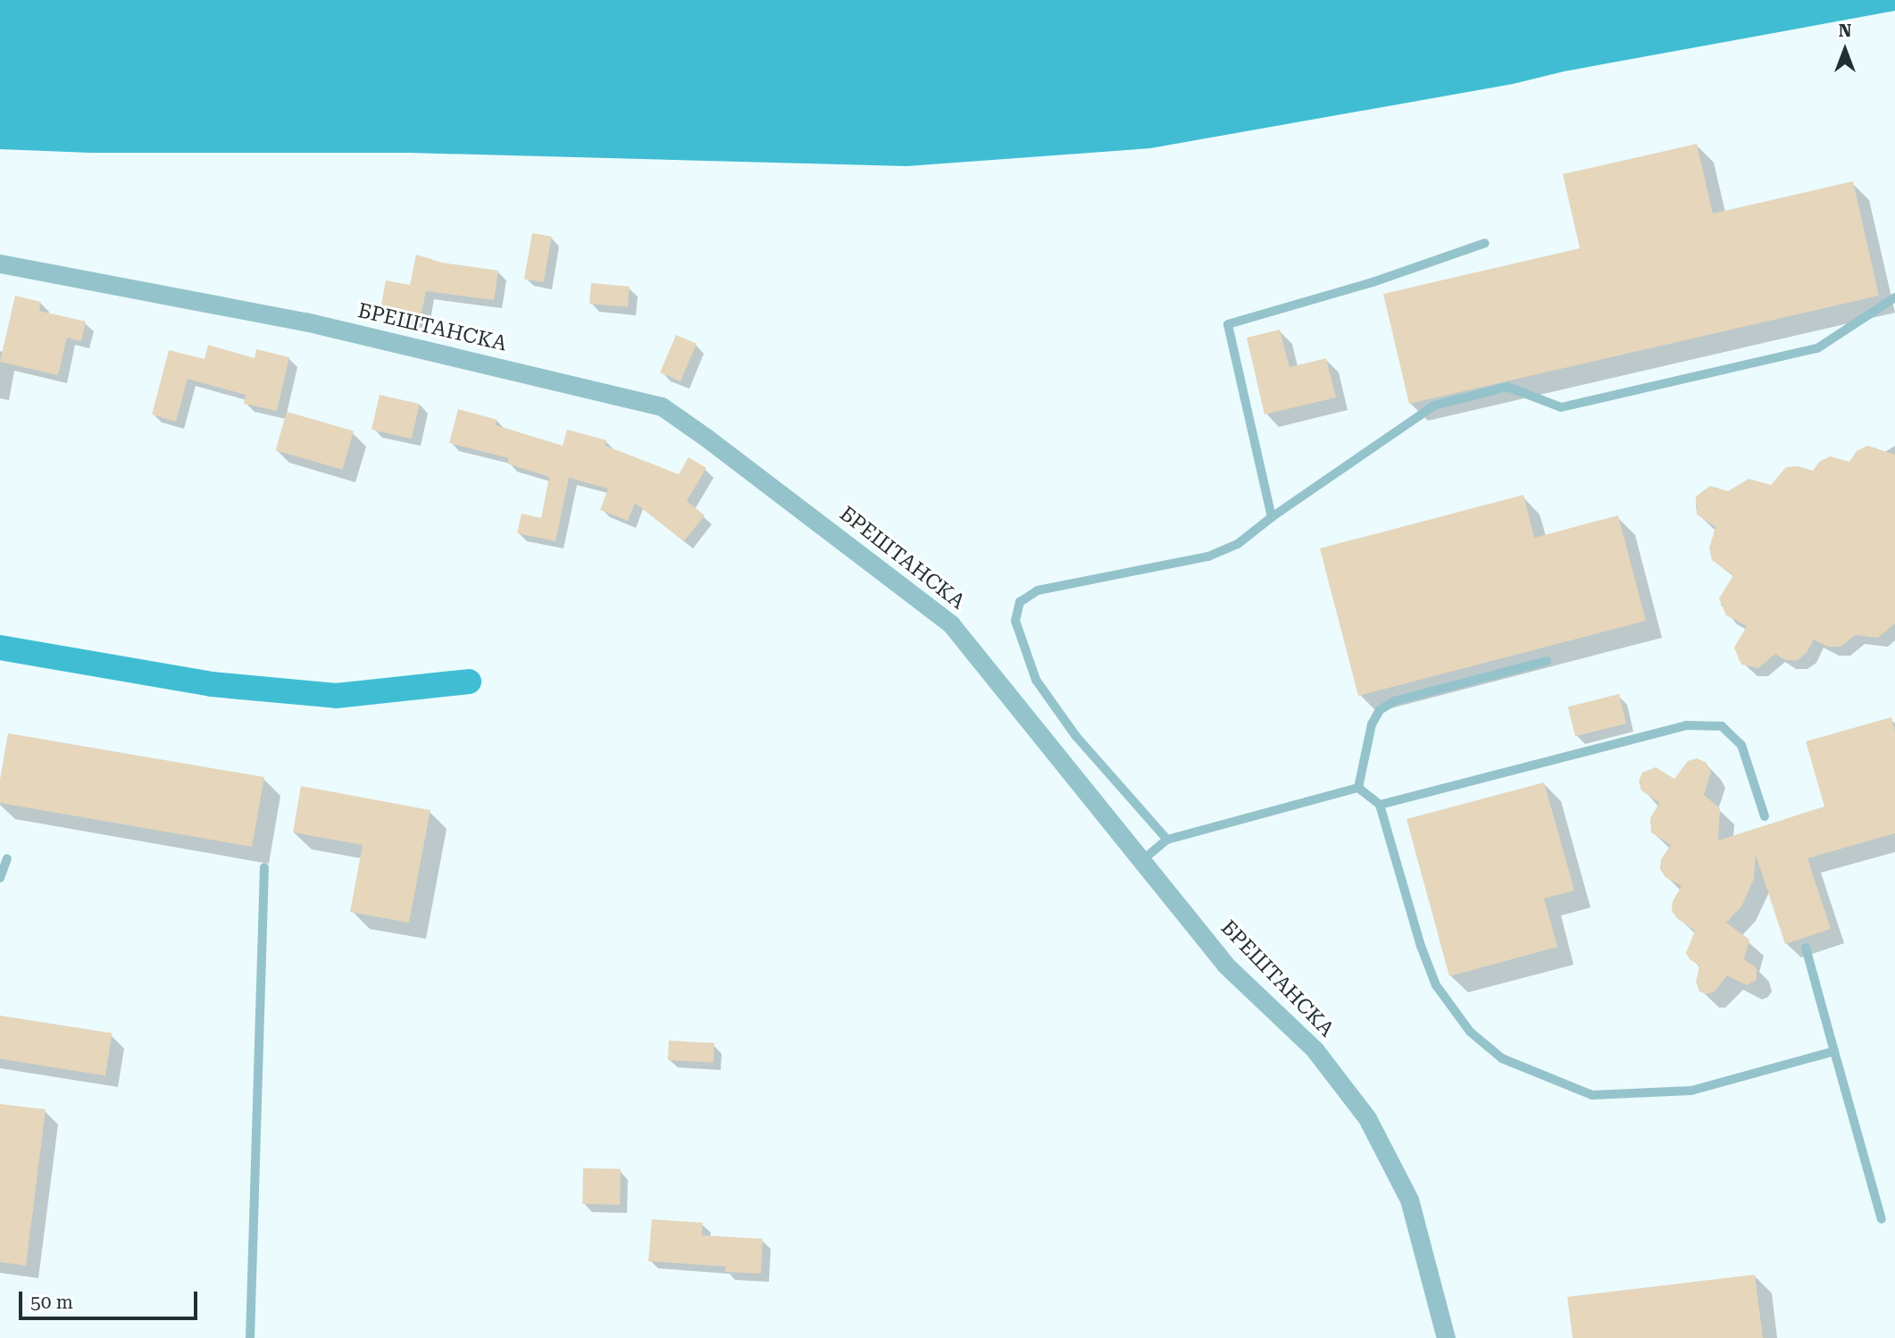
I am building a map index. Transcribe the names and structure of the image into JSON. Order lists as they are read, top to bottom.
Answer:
{
  "streets": {
    "street": ["БРЕШТАНСКА"]
  },
  "scale_bar": "50 m",
  "north": "top"
}
